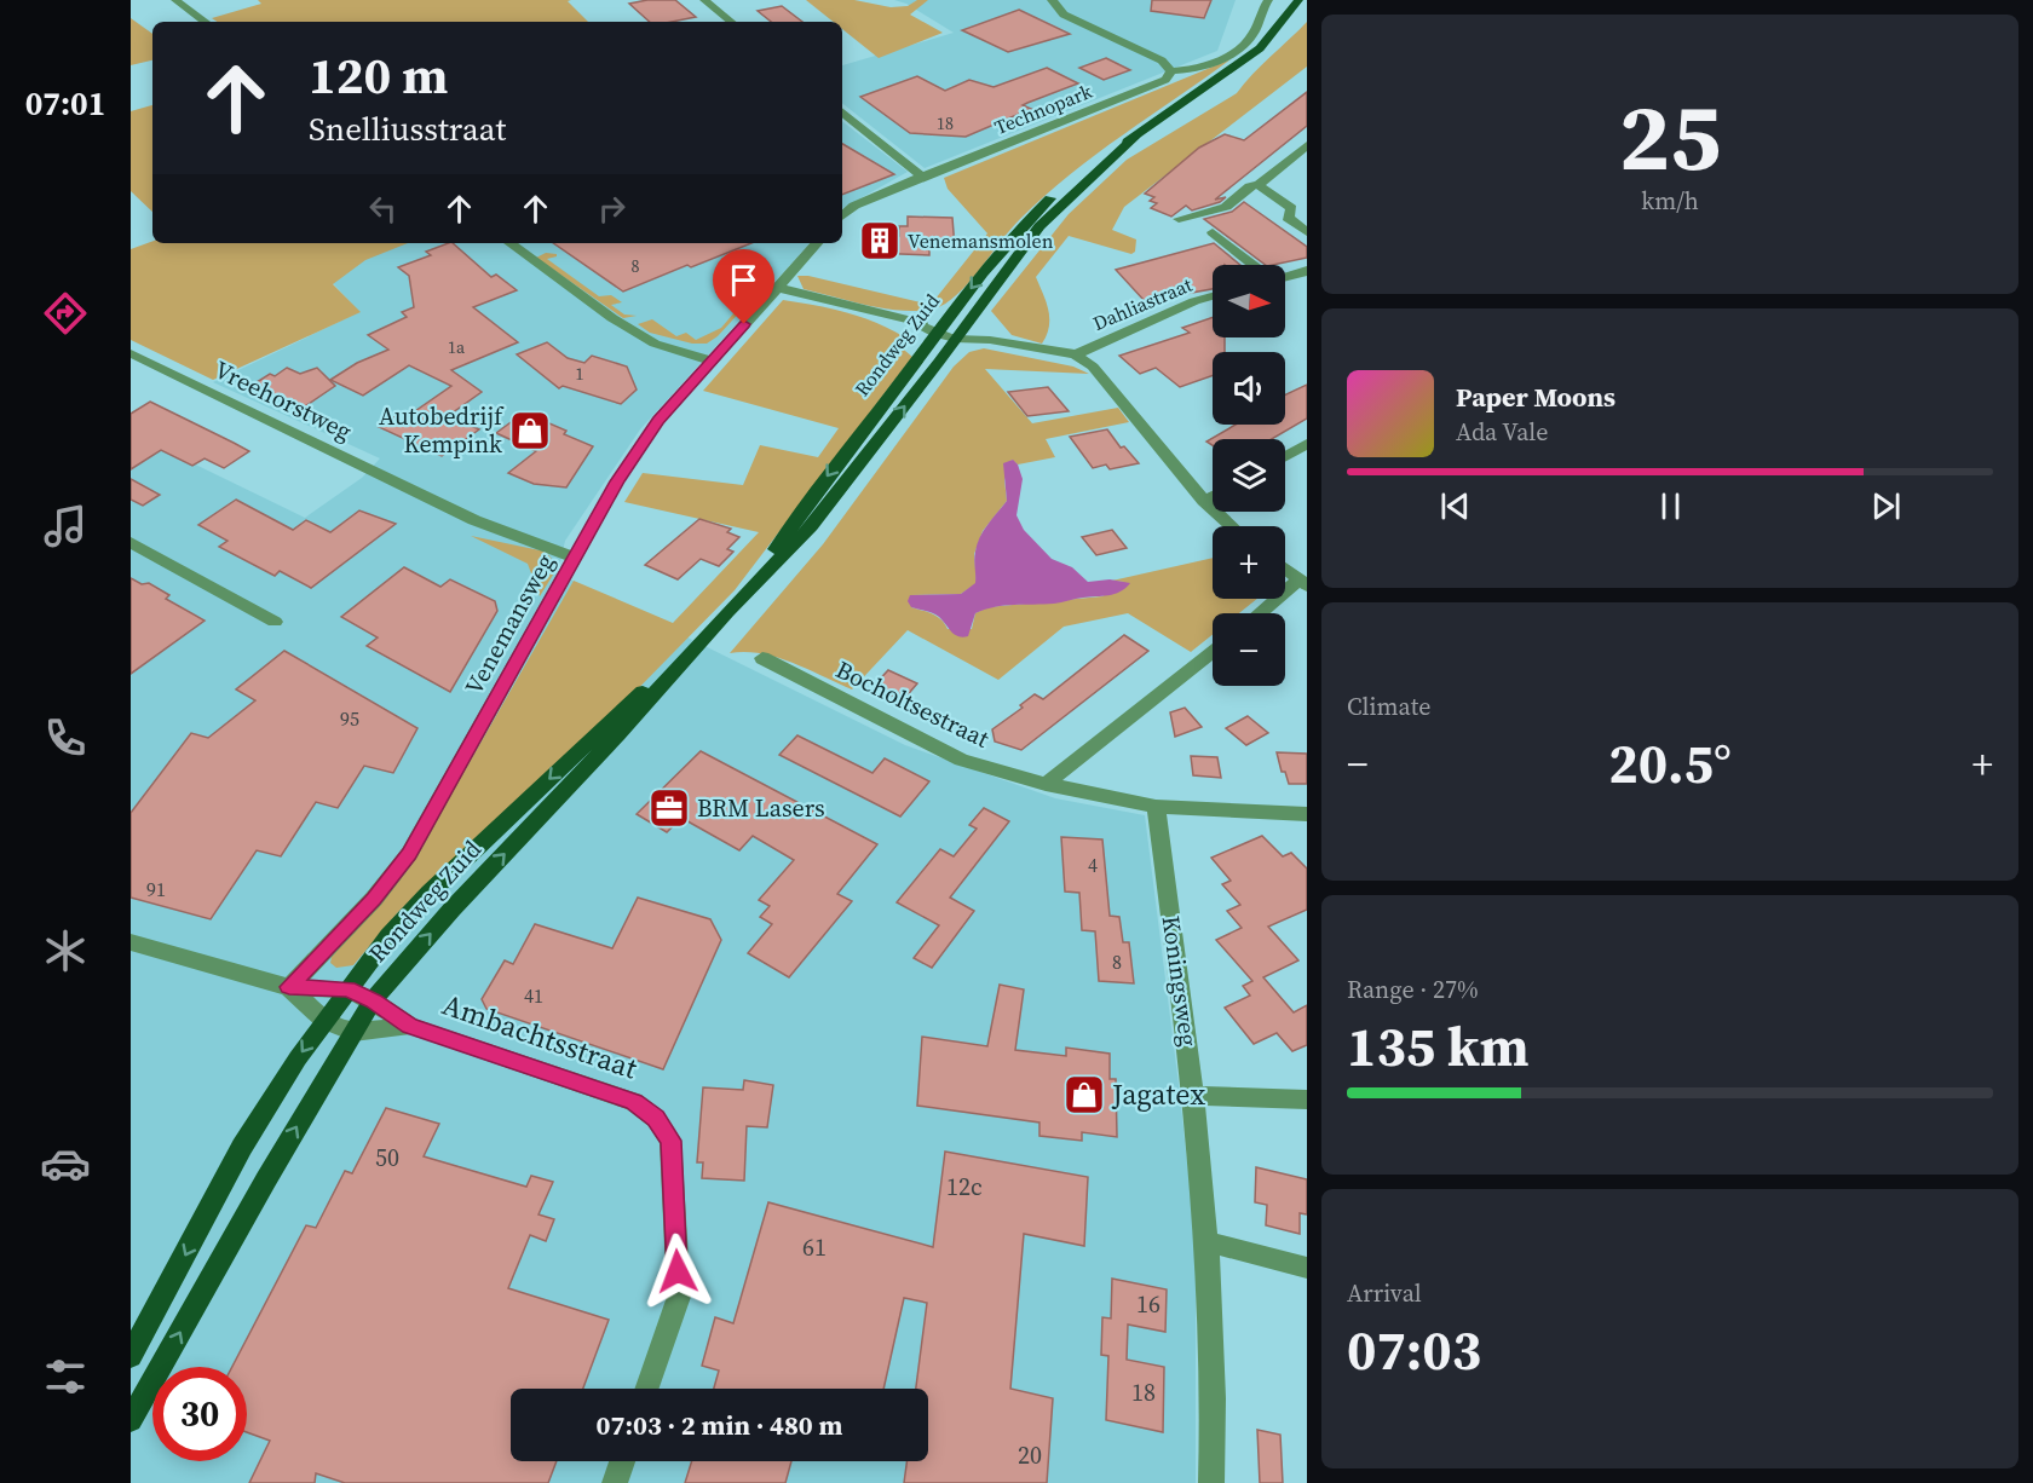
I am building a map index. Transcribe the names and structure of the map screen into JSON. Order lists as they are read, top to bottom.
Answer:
{
  "streets": {
    "main road": ["Rondweg Zuid"],
    "street": [
      "Technopark",
      "Dahliastraat",
      "Vreehorstweg",
      "Venemansweg",
      "Bocholtsestraat",
      "Koningsweg",
      "Ambachtsstraat"
    ]
  },
  "crossings": [
    ["Rondweg Zuid", "Ambachtsstraat"],
    ["Vreehorstweg", "Venemansweg"],
    ["Bocholtsestraat", "Koningsweg"]
  ],
  "places": {
    "building": ["Venemansmolen"],
    "shop": ["Autobedrijf Kempink", "Jagatex"],
    "office": ["BRM Lasers"]
  },
  "house_numbers": [
    "18",
    "8",
    "1a",
    "1",
    "95",
    "4",
    "91",
    "8",
    "41",
    "50",
    "12c",
    "61",
    "16",
    "18",
    "20"
  ],
  "north": "right",
  "page": {
    "tabs": "07:01",
    "tile": [
      ["25", "km/h"],
      "Climate",
      ["Range · 27%", "135 km"],
      ["Arrival", "07:03"]
    ],
    "turn": ["120 m", "Snelliusstraat"],
    "map_buttons": ["+", "−"],
    "song": ["Paper Moons", "Ada Vale"],
    "heat": ["−", "20.5°", "+"],
    "limit": "30",
    "trip": "07:03 · 2 min · 480 m"
  }
}
